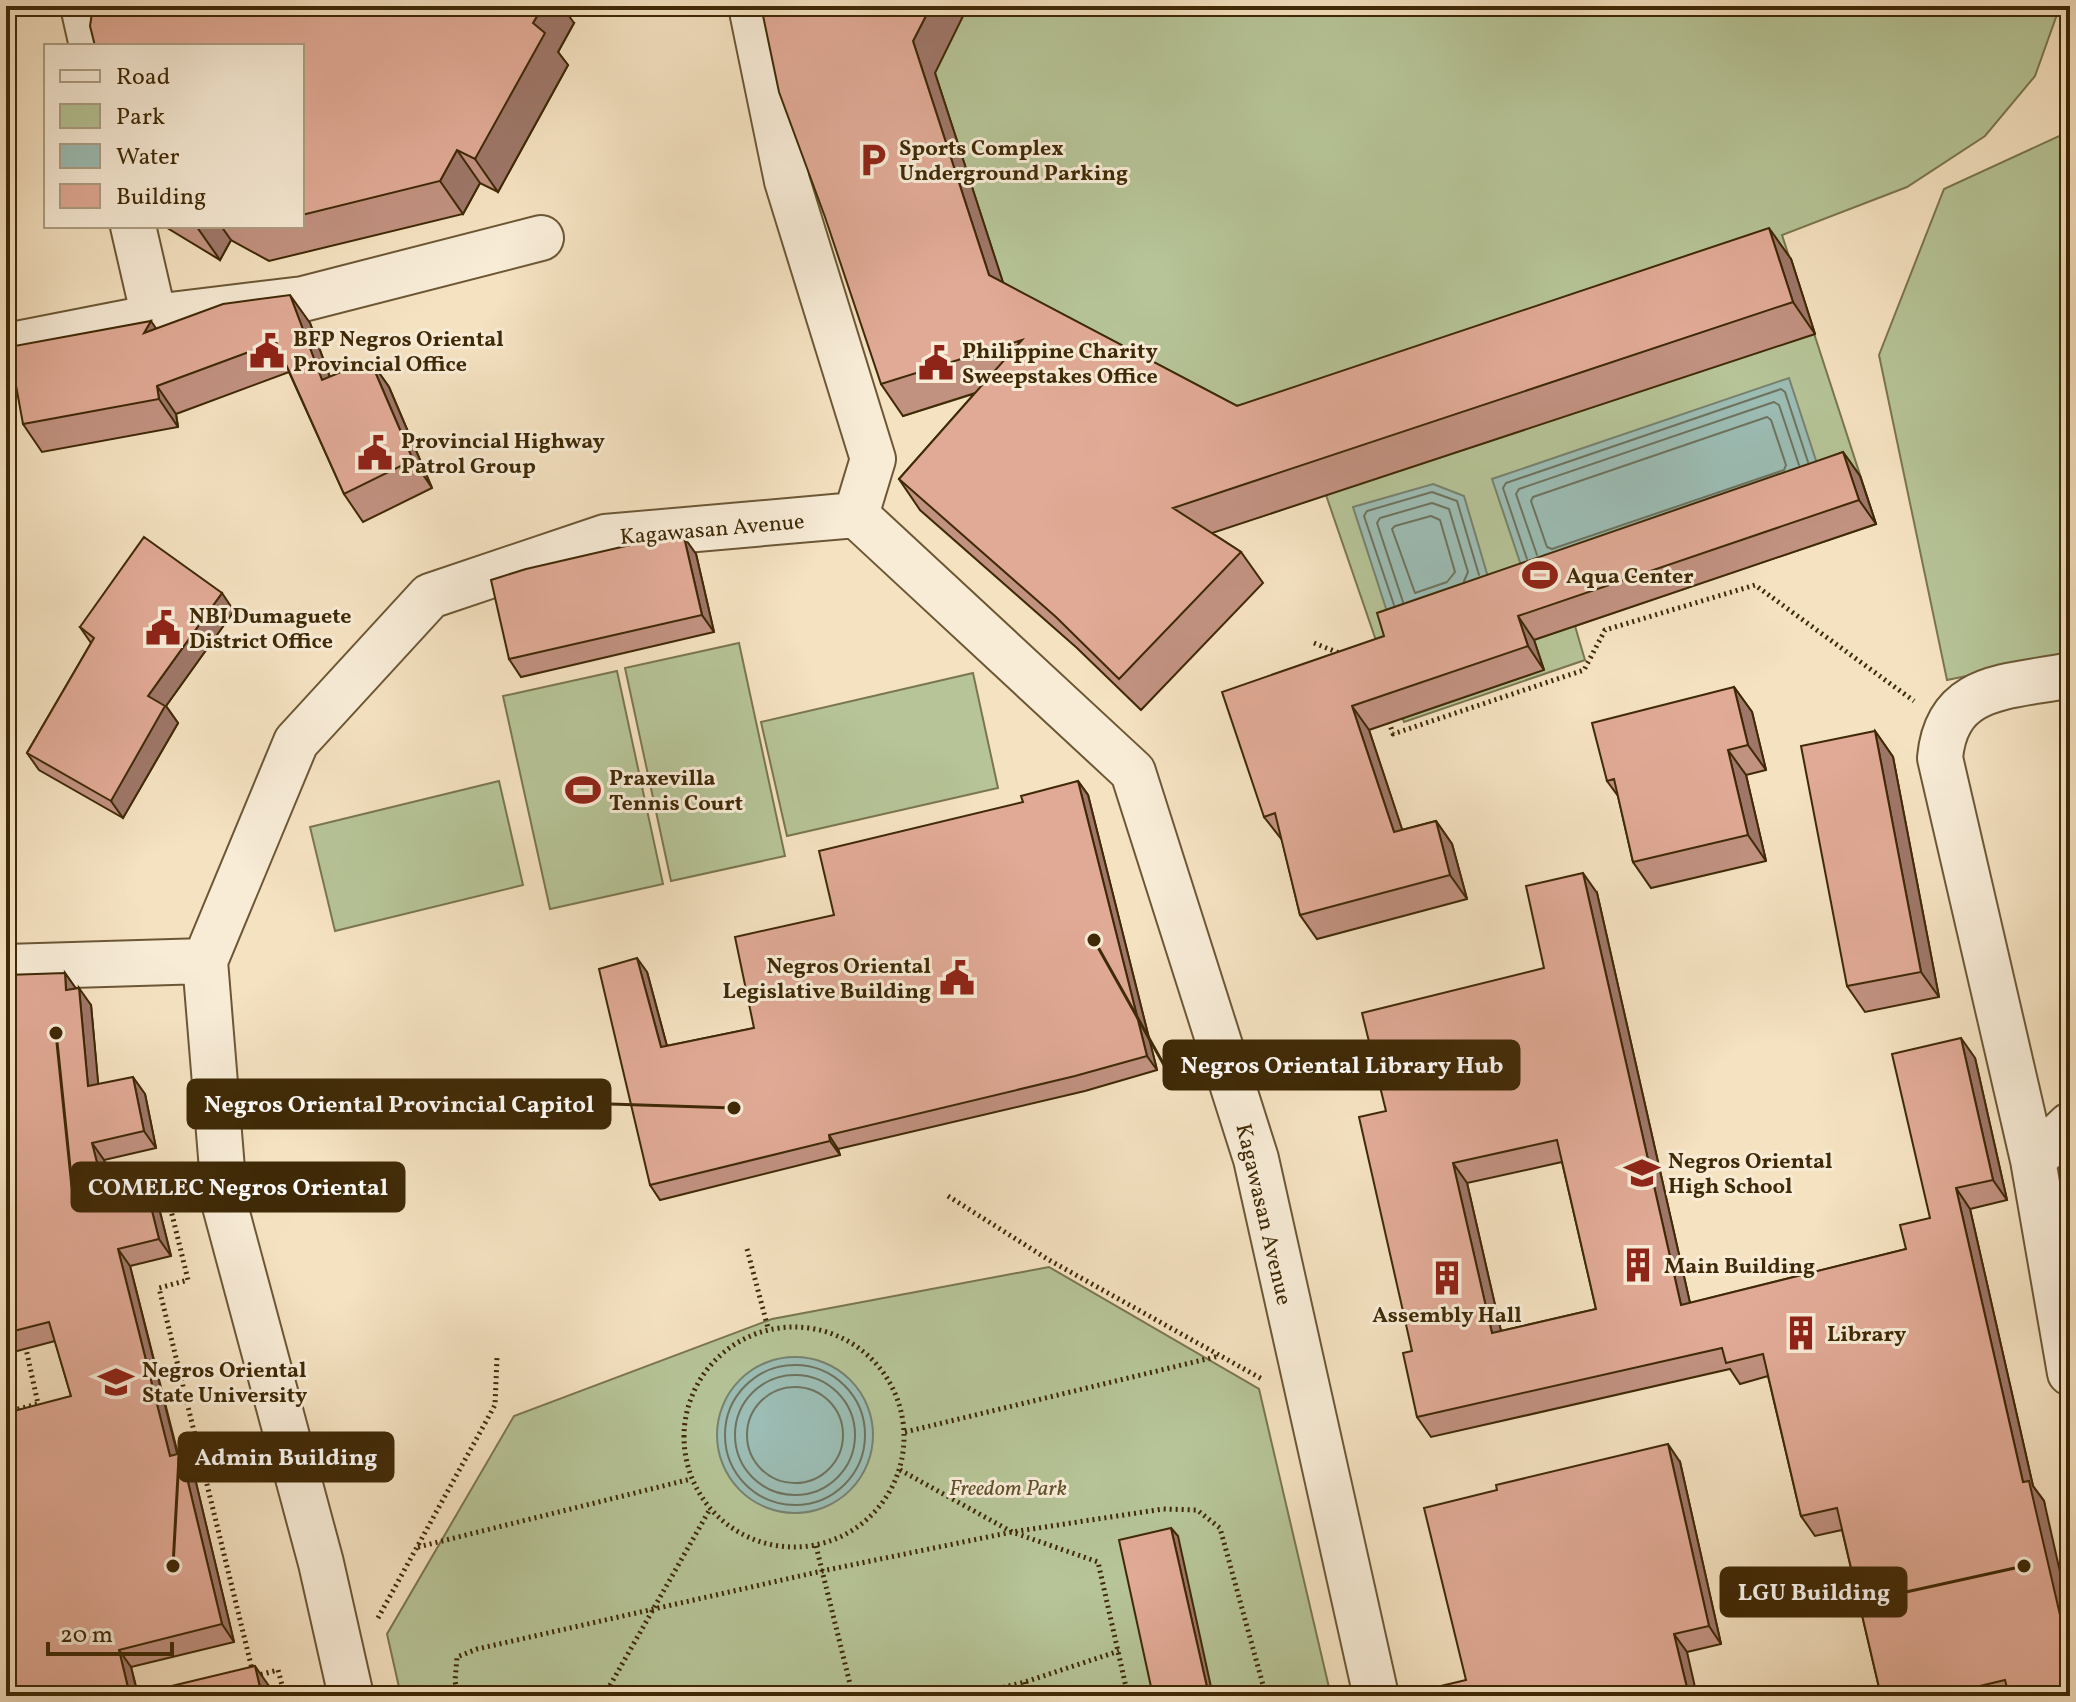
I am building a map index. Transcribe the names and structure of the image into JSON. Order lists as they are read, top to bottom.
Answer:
{
  "streets": {
    "street": ["Kagawasan Avenue"]
  },
  "parks": ["Freedom Park"],
  "places": {
    "parking": ["Sports Complex Underground Parking"],
    "public building": [
      "BFP Negros Oriental Provincial Office",
      "Philippine Charity Sweepstakes Office",
      "Provincial Highway Patrol Group",
      "NBI Dumaguete District Office",
      "Negros Oriental Legislative Building"
    ],
    "sports": ["Aqua Center", "Praxevilla Tennis Court"],
    "other": [
      "Negros Oriental Library Hub",
      "COMELEC Negros Oriental",
      "Negros Oriental Provincial Capitol",
      "Admin Building",
      "LGU Building"
    ],
    "school or university": ["Negros Oriental High School", "Negros Oriental State University"],
    "building": ["Main Building", "Assembly Hall", "Library"]
  },
  "legend": [
    "Road",
    "Park",
    "Water",
    "Building"
  ],
  "scale_bar": "20 m"
}
